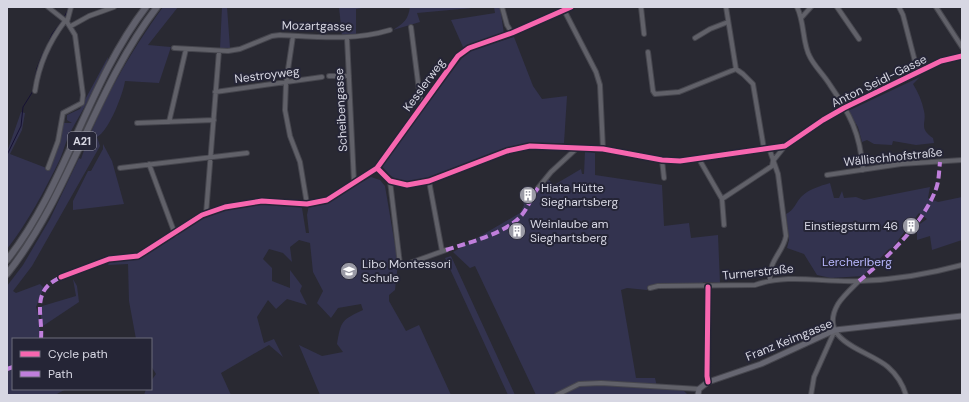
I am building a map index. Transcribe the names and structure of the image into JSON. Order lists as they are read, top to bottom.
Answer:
{
  "streets": {
    "highway": ["A21"],
    "main road": ["Franz Keimgasse"],
    "street": [
      "Mozartgasse",
      "Nestroyweg",
      "Anton Seidl-Gasse",
      "Kesslerweg",
      "Scheibengasse",
      "Wällischhofstraße",
      "Turnerstraße"
    ]
  },
  "crossings": [
    ["Mozartgasse", "Scheibengasse"]
  ],
  "parks": ["Lercherlberg"],
  "places": {
    "building": ["Hiata Hütte Sieghartsberg", "Einstiegsturm 46", "Weinlaube am Sieghartsberg"],
    "school or university": ["Libo Montessori Schule"]
  },
  "legend": ["Cycle path", "Path"]
}
